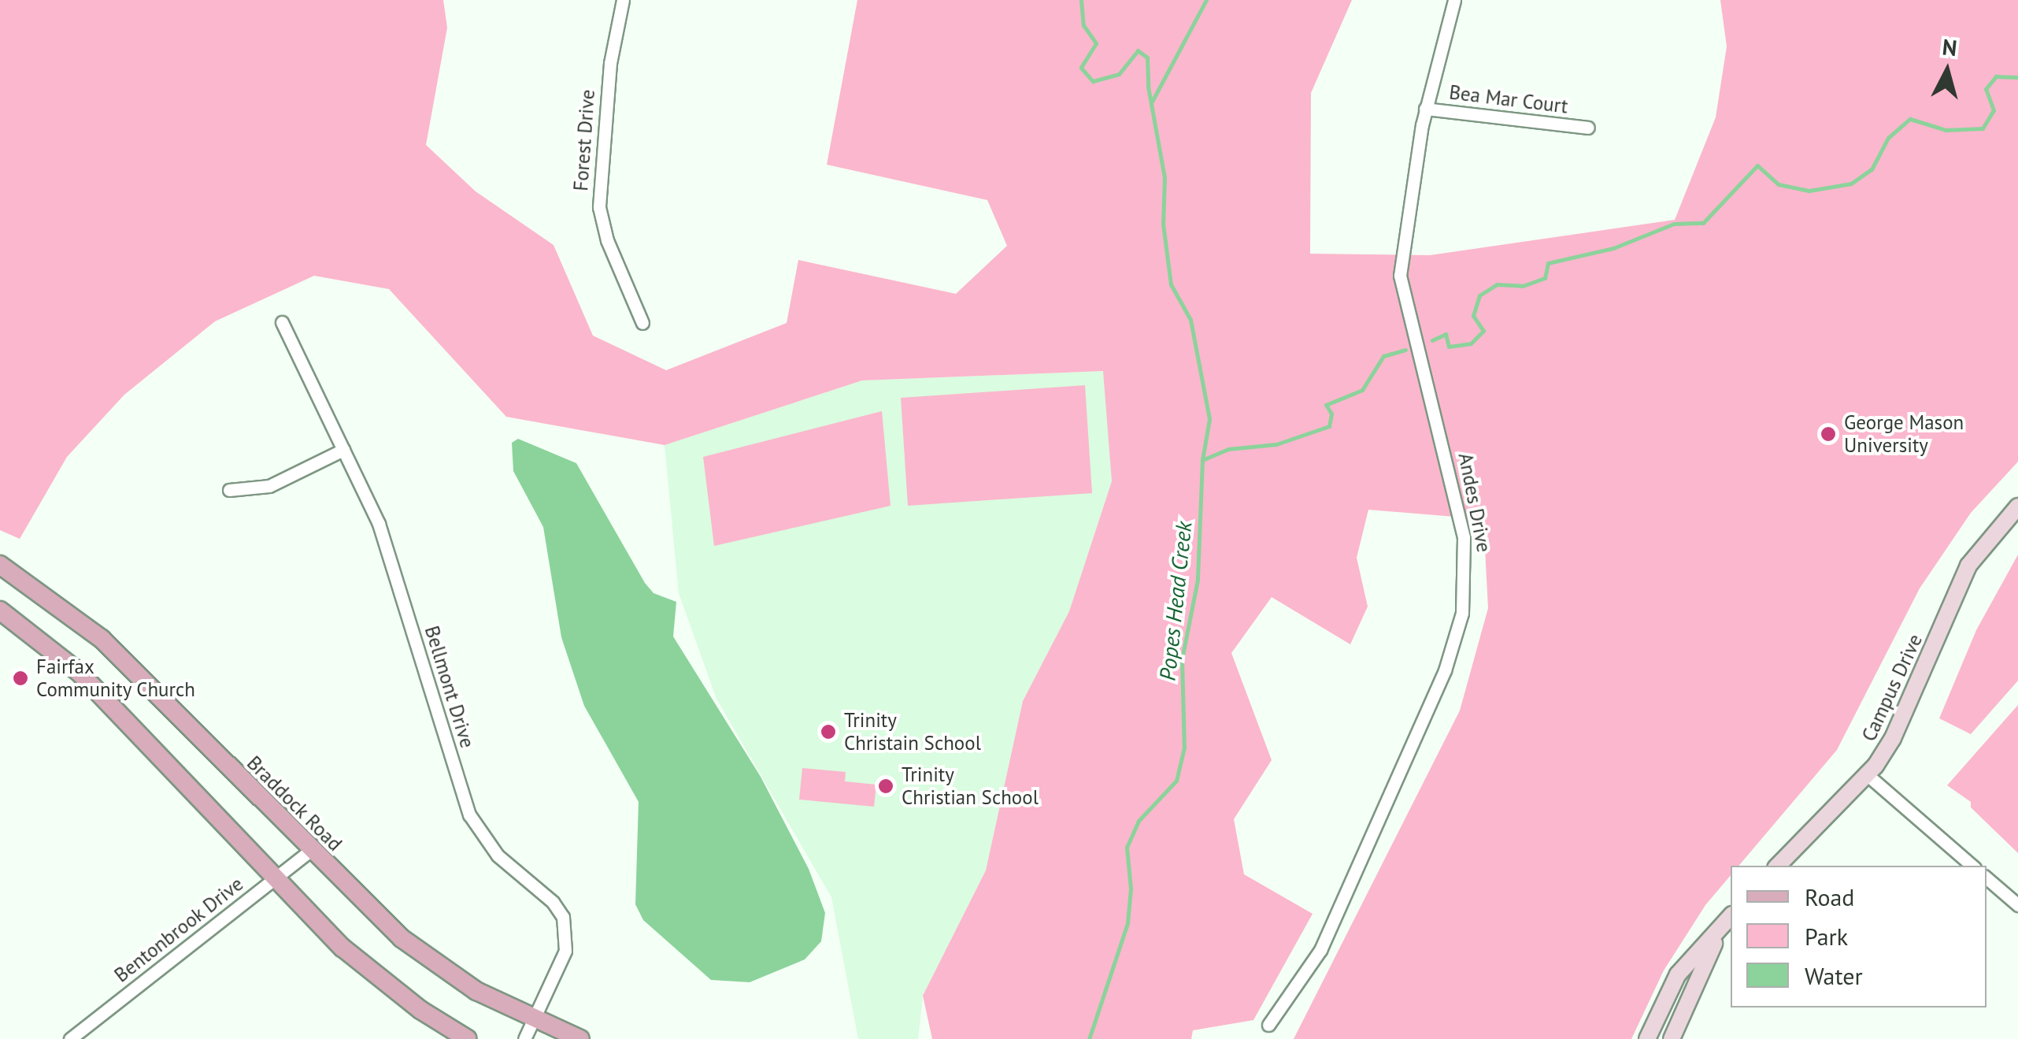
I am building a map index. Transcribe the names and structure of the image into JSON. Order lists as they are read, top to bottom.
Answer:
{
  "streets": {
    "main road": ["Braddock Road"],
    "street": [
      "Bea Mar Court",
      "Forest Drive",
      "Andes Drive",
      "Bellmont Drive",
      "Campus Drive",
      "Bentonbrook Drive"
    ]
  },
  "crossings": [
    ["Bea Mar Court", "Andes Drive"],
    ["Bellmont Drive", "Braddock Road"],
    ["Braddock Road", "Bentonbrook Drive"]
  ],
  "water": ["Popes Head Creek"],
  "places": [
    "George Mason University",
    "Fairfax Community Church",
    "Trinity Christain School",
    "Trinity Christian School"
  ],
  "legend": ["Road", "Park", "Water"],
  "north": "top"
}
